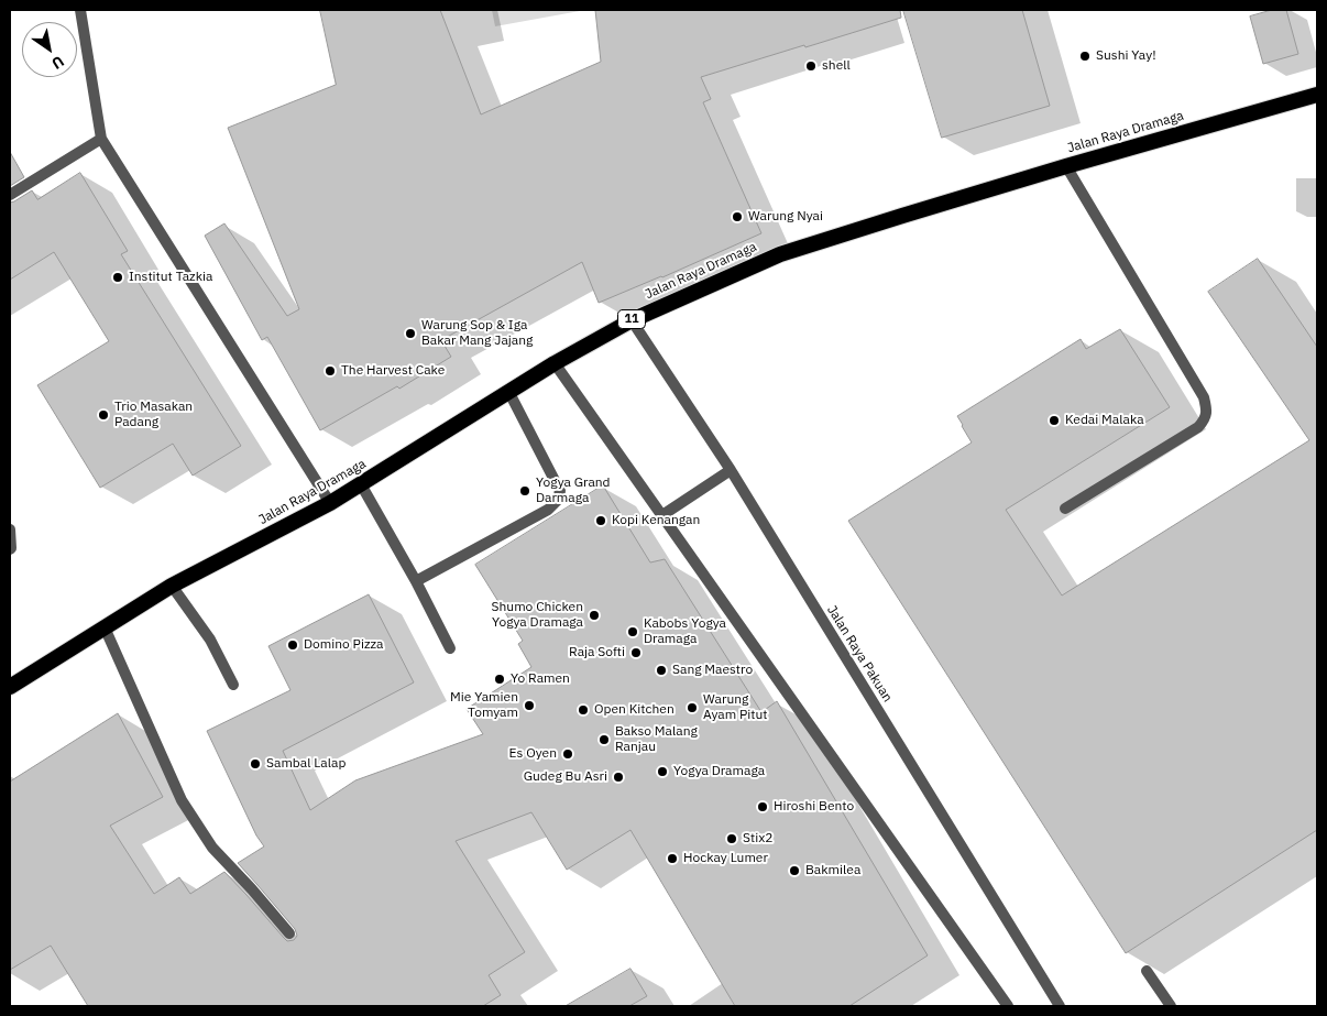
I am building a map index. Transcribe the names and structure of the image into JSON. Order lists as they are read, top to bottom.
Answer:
{
  "streets": {
    "highway": ["Jalan Raya Dramaga", "11"],
    "street": ["Jalan Raya Pakuan"]
  },
  "crossings": [
    ["Jalan Raya Dramaga", "Jalan Raya Pakuan"]
  ],
  "places": [
    "Sushi Yay!",
    "shell",
    "Warung Nyai",
    "Institut Tazkia",
    "Warung Sop & Iga Bakar Mang Jajang",
    "The Harvest Cake",
    "Trio Masakan Padang",
    "Kedai Malaka",
    "Yogya Grand Darmaga",
    "Kopi Kenangan",
    "Shumo Chicken Yogya Dramaga",
    "Kabobs Yogya Dramaga",
    "Domino Pizza",
    "Raja Softi",
    "Sang Maestro",
    "Yo Ramen",
    "Mie Yamien Tomyam",
    "Warung Ayam Pitut",
    "Open Kitchen",
    "Bakso Malang Ranjau",
    "Es Oyen",
    "Sambal Lalap",
    "Yogya Dramaga",
    "Gudeg Bu Asri",
    "Hiroshi Bento",
    "Stix2",
    "Hockay Lumer",
    "Bakmilea"
  ],
  "north": "bottom right"
}
